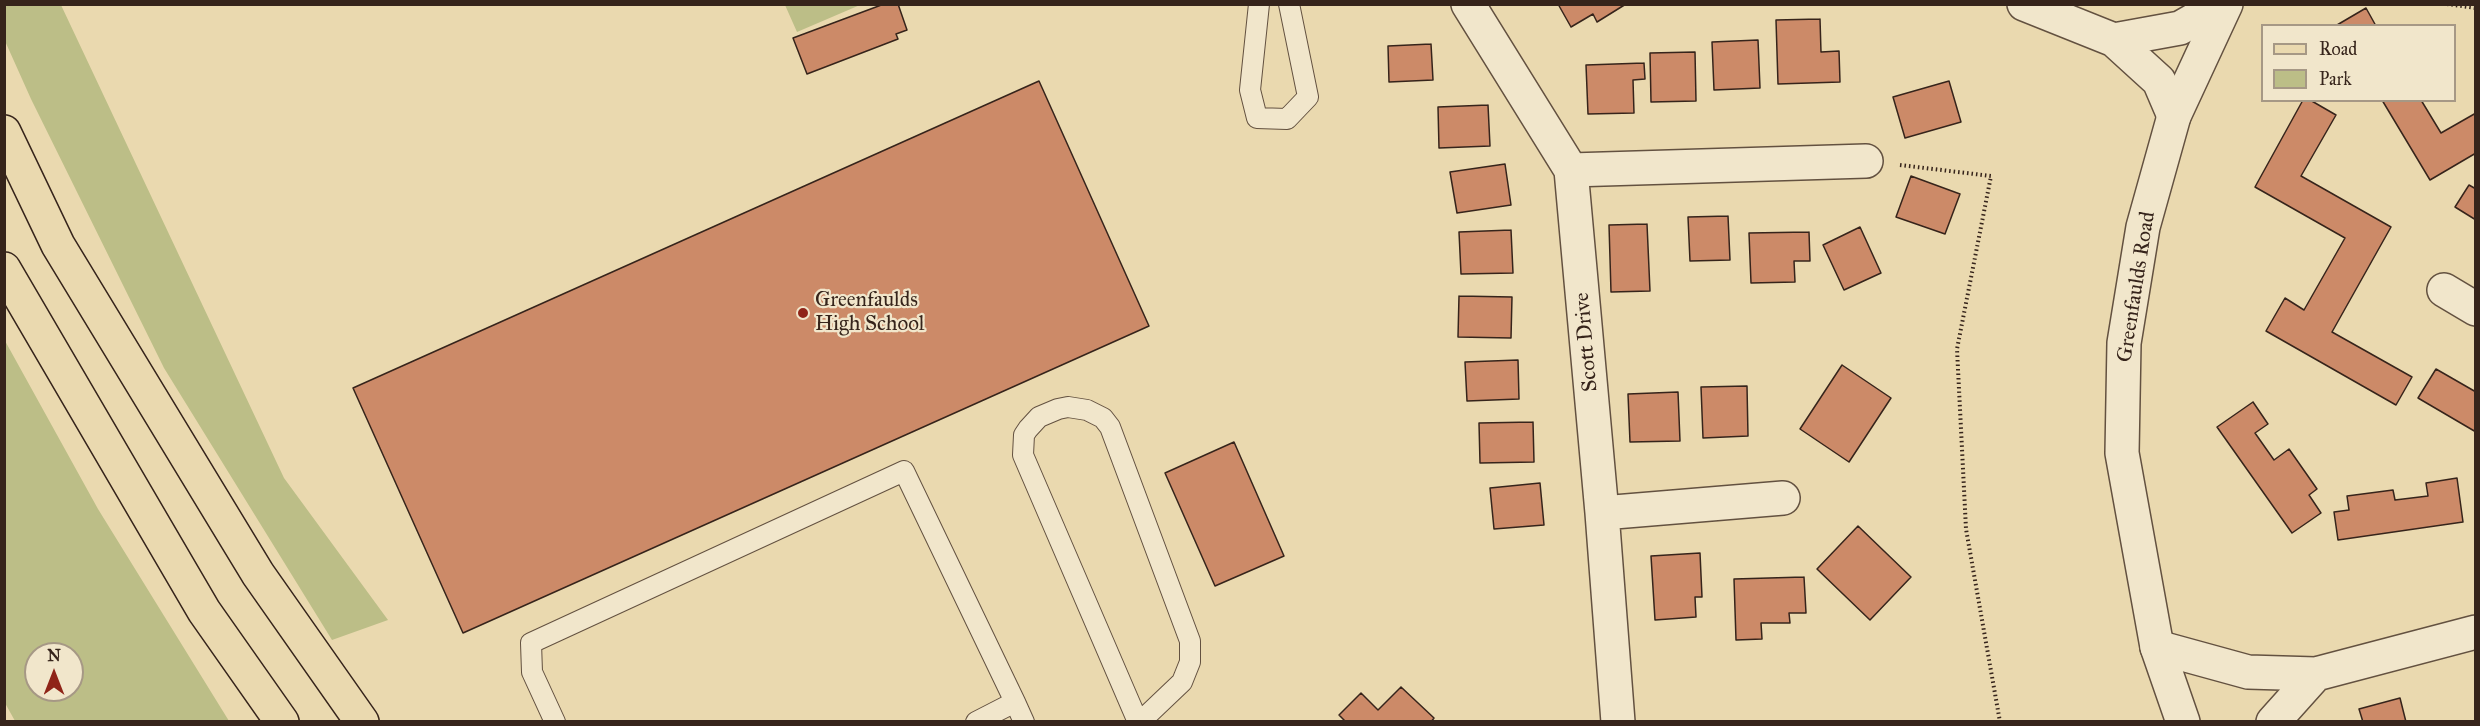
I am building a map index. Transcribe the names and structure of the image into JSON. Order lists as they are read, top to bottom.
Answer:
{
  "streets": {
    "street": ["Greenfaulds Road", "Scott Drive"]
  },
  "places": ["Greenfaulds High School"],
  "legend": ["Road", "Park"],
  "north": "top"
}
